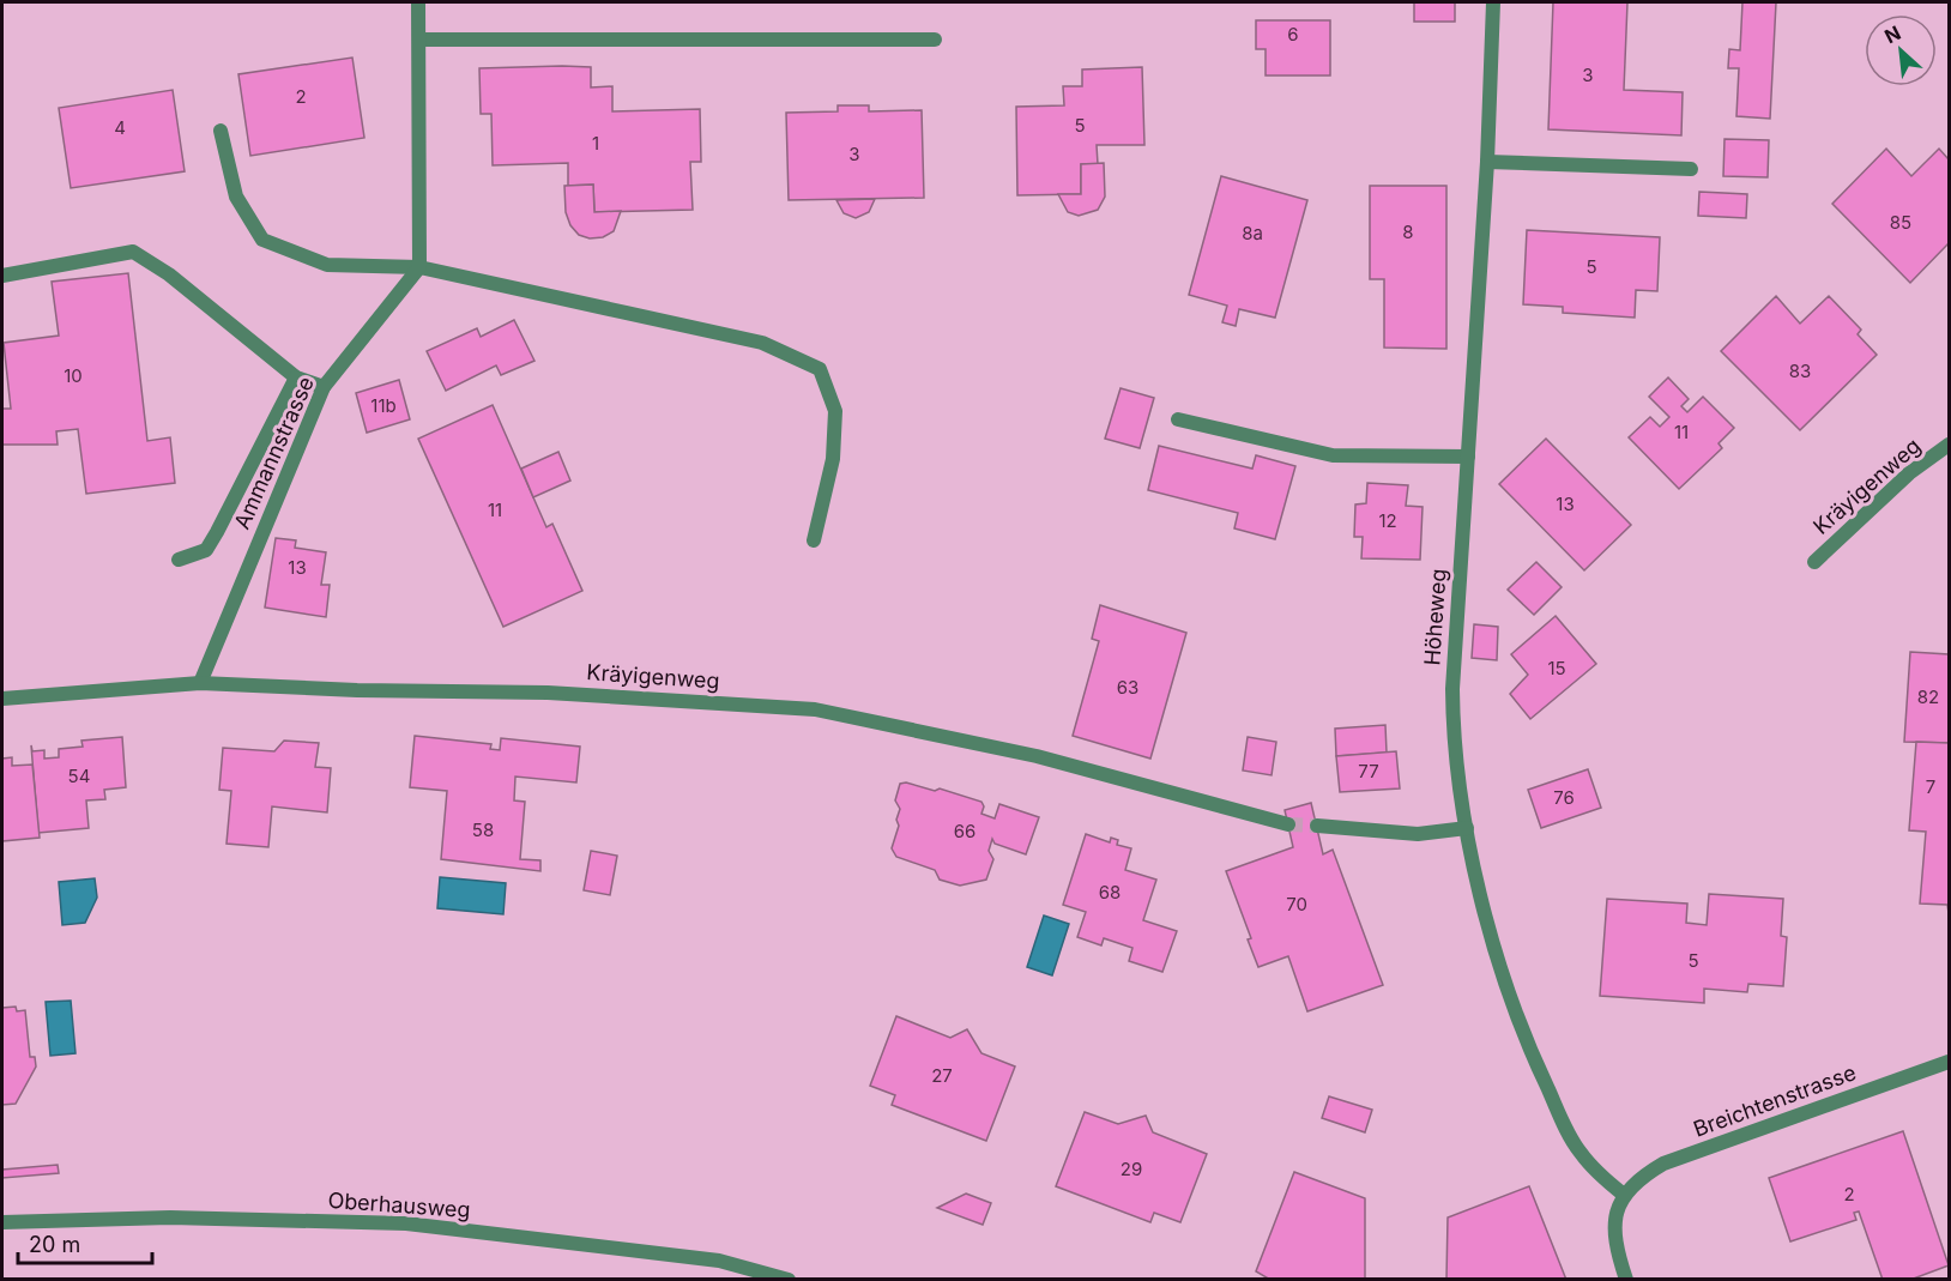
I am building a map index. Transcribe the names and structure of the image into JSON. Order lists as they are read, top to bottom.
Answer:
{
  "streets": {
    "street": [
      "Ammannstrasse",
      "Kräyigenweg",
      "Höheweg",
      "Breichtenstrasse",
      "Oberhausweg"
    ]
  },
  "crossings": [
    ["Ammannstrasse", "Kräyigenweg"],
    ["Höheweg", "Breichtenstrasse"]
  ],
  "house_numbers": [
    "6",
    "3",
    "2",
    "5",
    "4",
    "1",
    "3",
    "85",
    "8",
    "8a",
    "5",
    "83",
    "10",
    "11b",
    "11",
    "13",
    "11",
    "12",
    "13",
    "15",
    "63",
    "82",
    "77",
    "54",
    "7",
    "76",
    "58",
    "66",
    "68",
    "70",
    "5",
    "27",
    "29",
    "2"
  ],
  "scale_bar": "20 m",
  "north": "top left"
}
